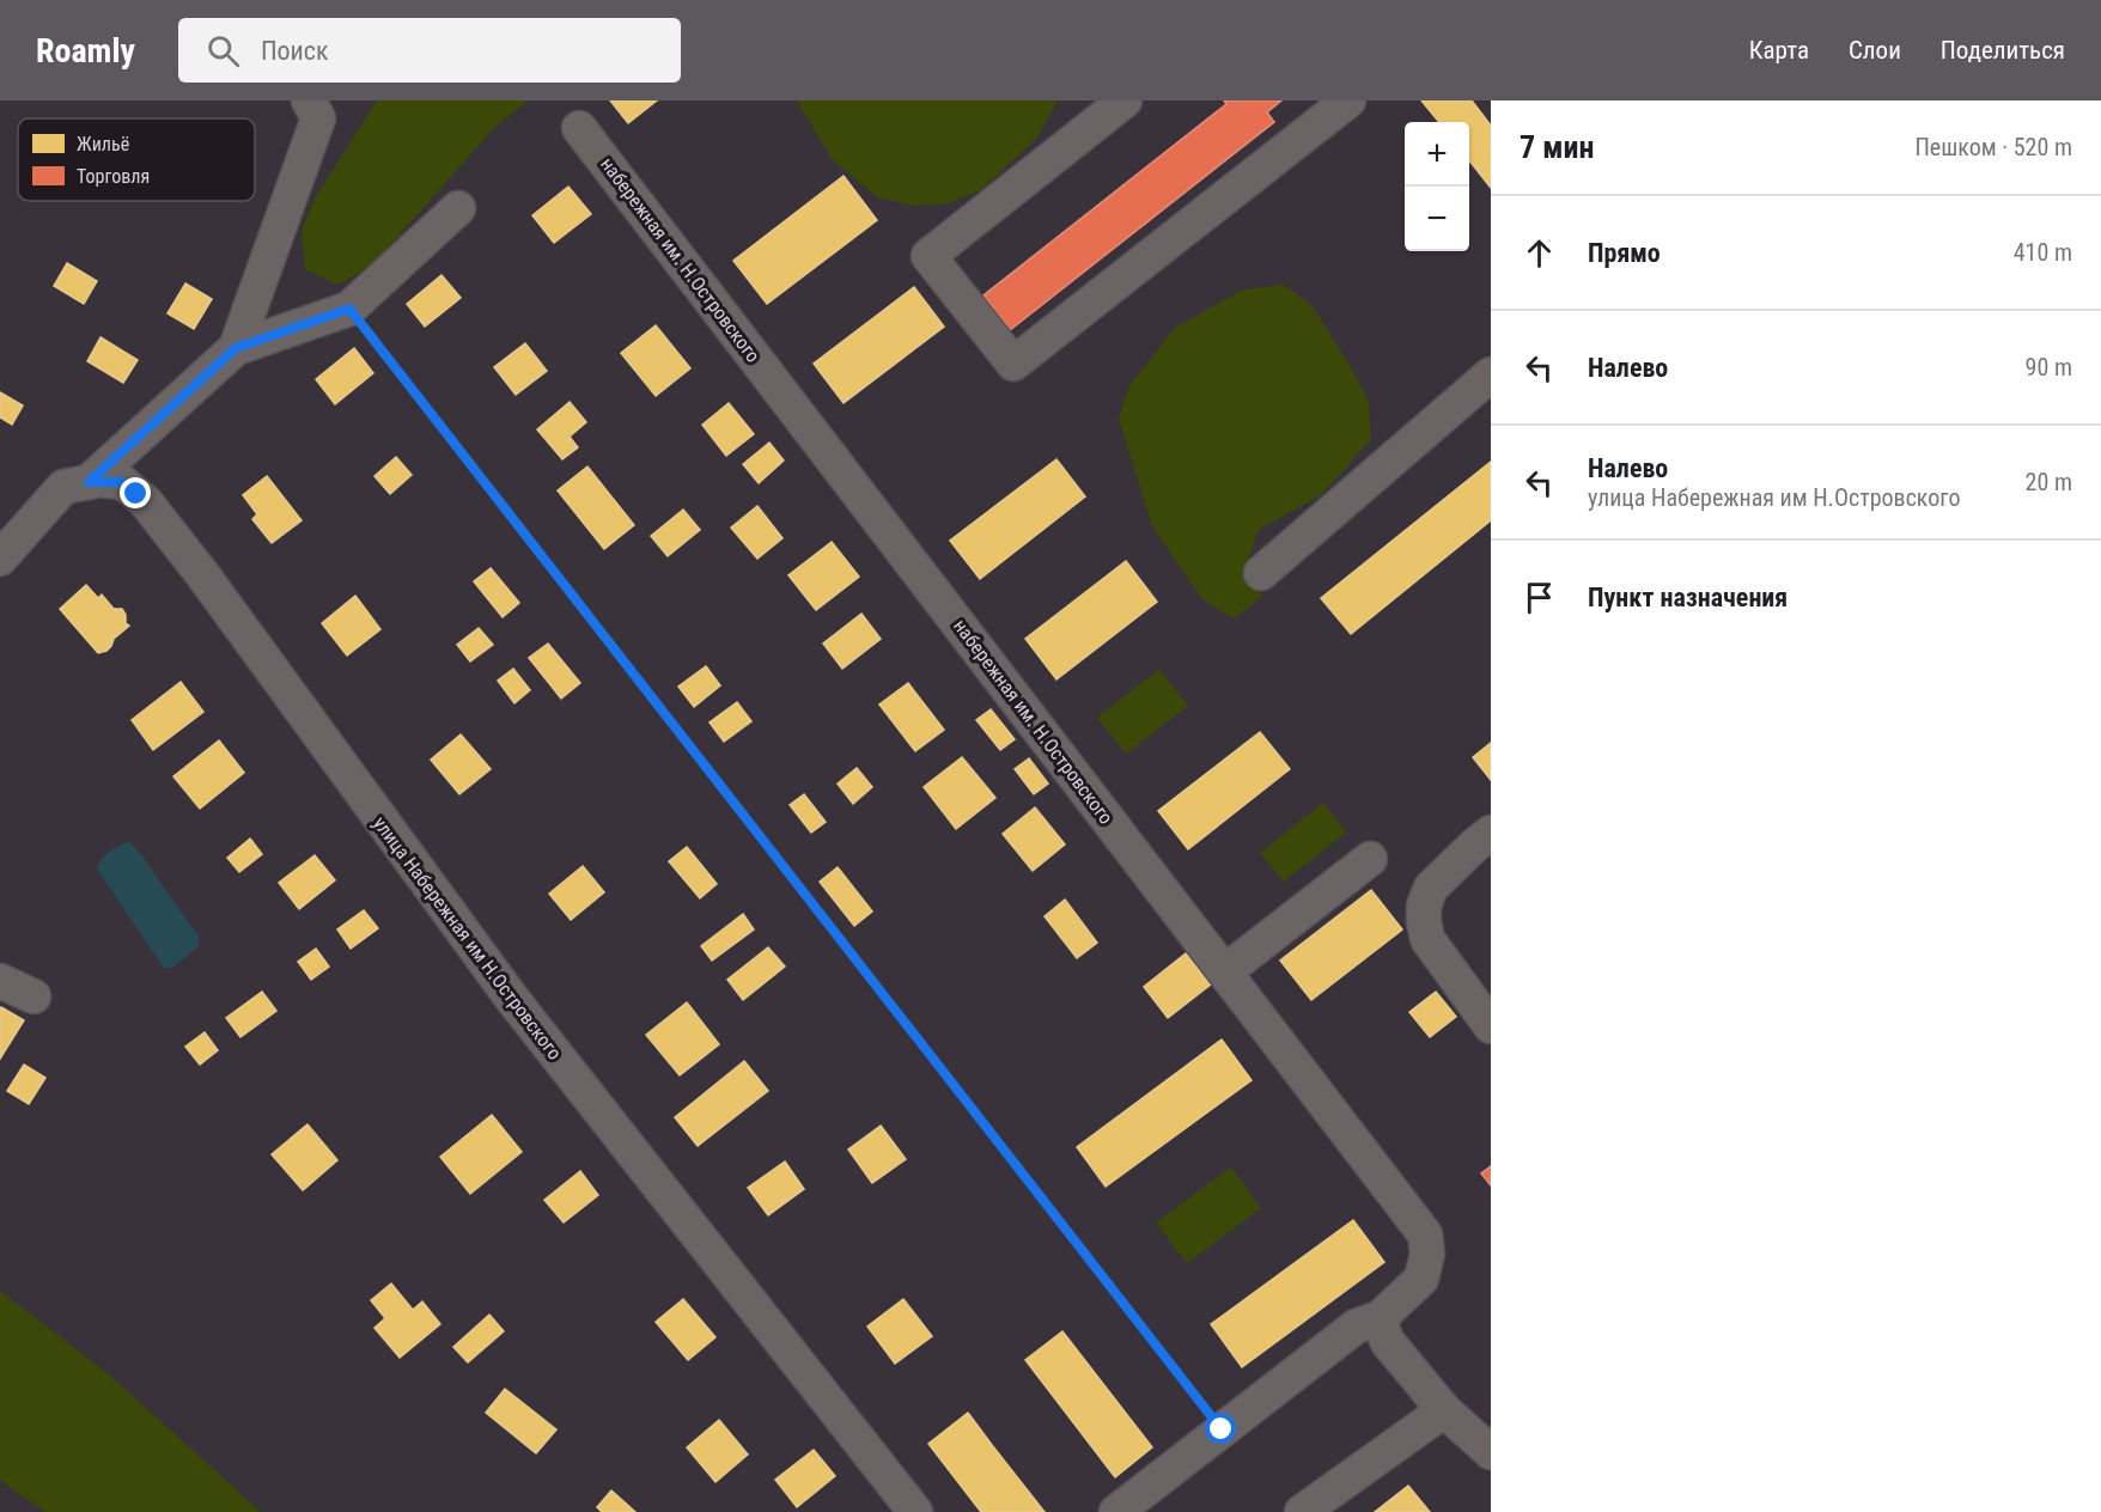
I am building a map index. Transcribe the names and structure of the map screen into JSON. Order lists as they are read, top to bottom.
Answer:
{
  "streets": {
    "street": ["набережная им. Н.Островского", "улица Набережная им Н.Островского"]
  },
  "legend": ["Жильё", "Торговля"],
  "page": {
    "header": "Roamly",
    "search": "Поиск",
    "nav": ["Карта", "Слои", "Поделиться"],
    "heading": ["7 мин", "Пешком · 520 m"],
    "map_buttons": ["+", "−"],
    "list": [
      ["Прямо", "410 m"],
      ["Налево", "90 m"],
      ["Налево", "улица Набережная им Н.Островского", "20 m"],
      "Пункт назначения"
    ]
  }
}
